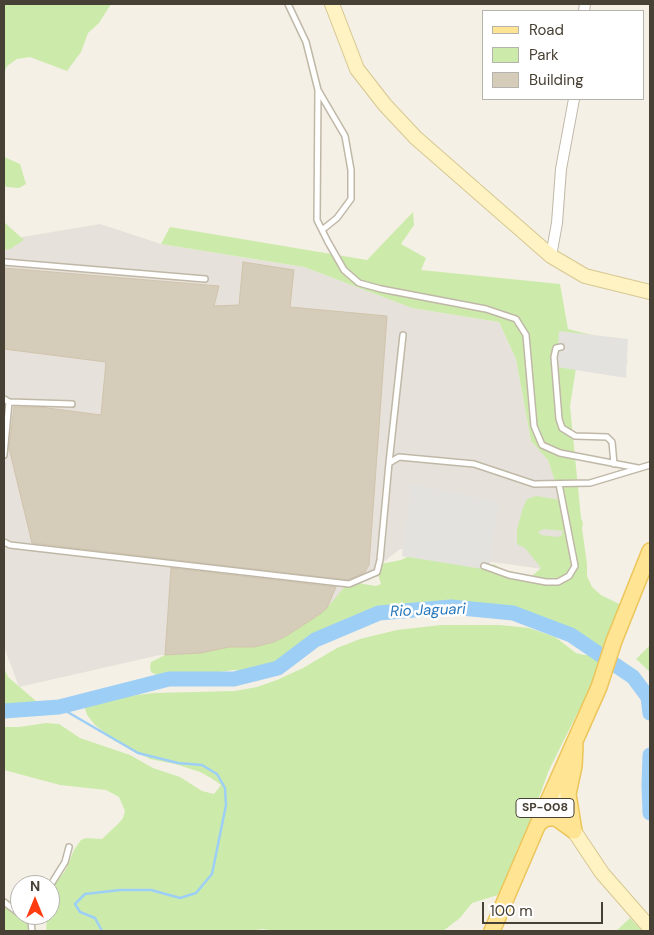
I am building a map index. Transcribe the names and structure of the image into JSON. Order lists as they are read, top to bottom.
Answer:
{
  "streets": {
    "main road": ["SP-008"]
  },
  "water": ["Rio Jaguari"],
  "legend": ["Road", "Park", "Building"],
  "scale_bar": "100 m",
  "north": "top"
}
